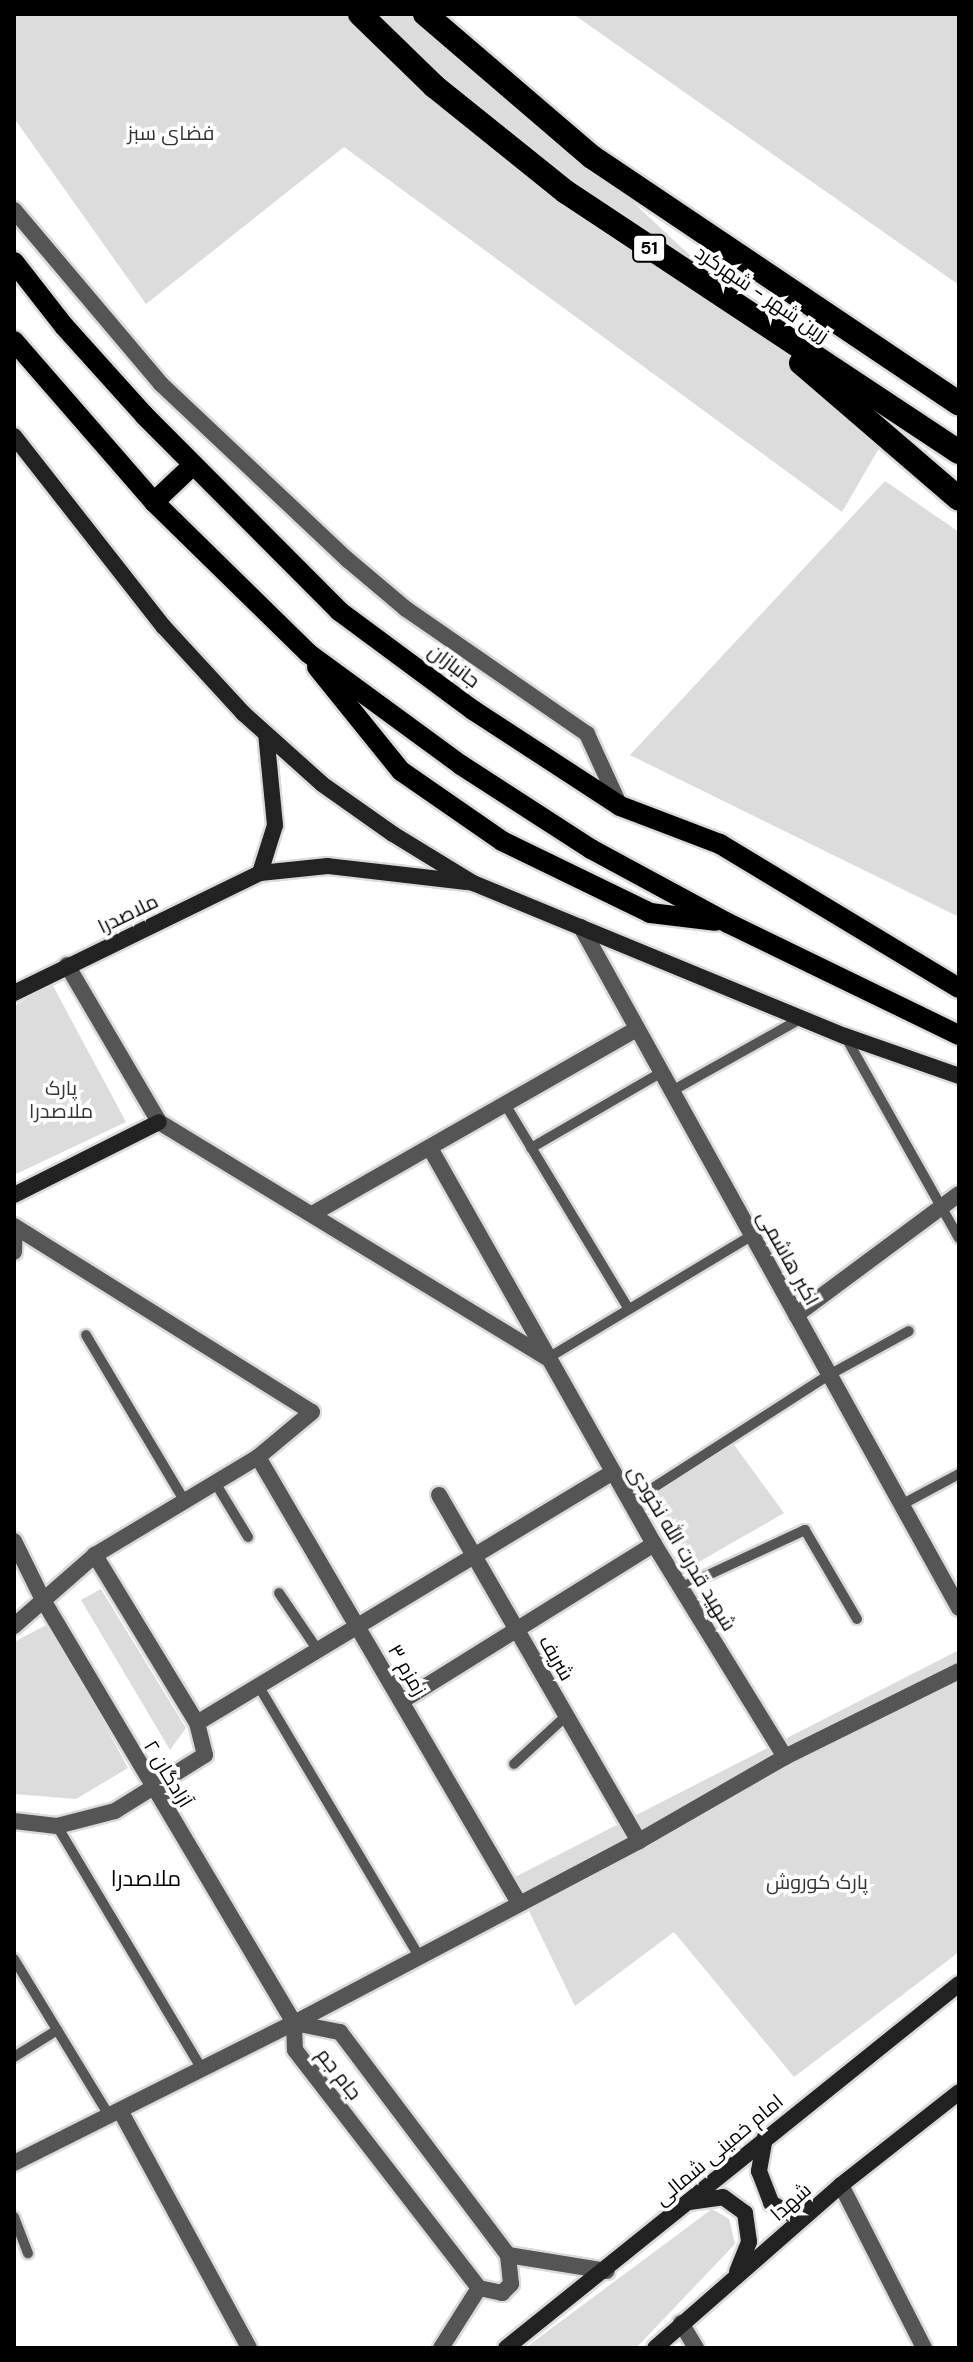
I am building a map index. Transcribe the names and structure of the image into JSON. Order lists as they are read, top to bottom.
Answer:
{
  "streets": {
    "highway": ["51", "زرین شهر - شهرکرد"],
    "main road": [
      "جانبازان",
      "ملاصدرا",
      "امام خمینی شمالی",
      "شهدا"
    ],
    "street": [
      "اکبر هاشمی",
      "شهید قدرت الله نخودی",
      "شریف",
      "زمزم ۳",
      "آزادگان ۲",
      "جام جم"
    ]
  },
  "crossings": [
    ["آزادگان ۲", "جام جم"]
  ],
  "districts": ["ملاصدرا"],
  "parks": ["فضای سبز", "پارک ملاصدرا", "پارک کوروش"]
}
